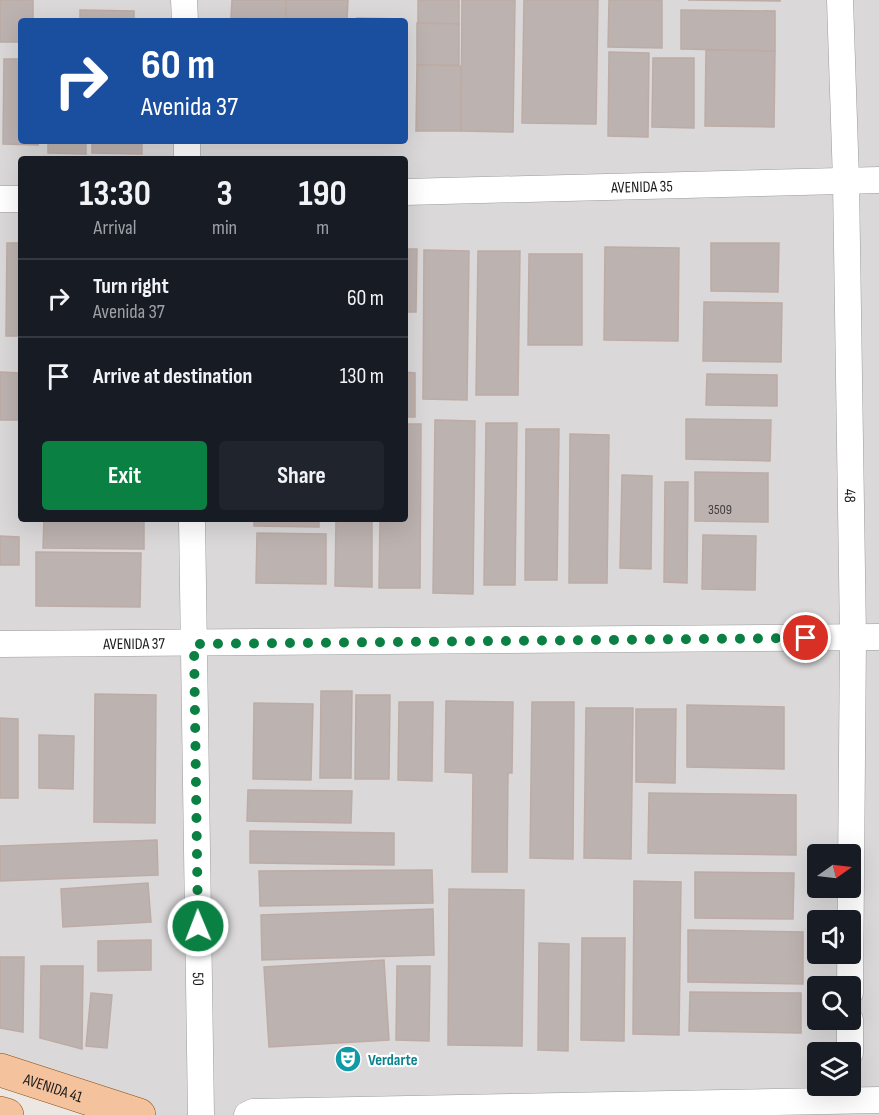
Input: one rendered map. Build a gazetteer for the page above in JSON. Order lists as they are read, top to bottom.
{
  "streets": {
    "main road": ["AVENIDA 41"],
    "street": [
      "AVENIDA 35",
      "48",
      "AVENIDA 37",
      "50"
    ]
  },
  "crossings": [
    ["AVENIDA 35", "48"],
    ["48", "AVENIDA 37"],
    ["AVENIDA 37", "50"]
  ],
  "places": {
    "theatre": ["Verdarte"]
  },
  "house_numbers": ["3509"],
  "north": "right",
  "page": {
    "turn": ["60 m", "Avenida 37"],
    "eta": [
      "13:30",
      "Arrival",
      "3",
      "min",
      "190",
      "m"
    ],
    "list": [
      {
        "name": "Turn right",
        "note": "Avenida 37",
        "value": "60 m"
      },
      {
        "name": "Arrive at destination",
        "value": "130 m"
      }
    ],
    "buttons": ["Exit", "Share"]
  }
}
